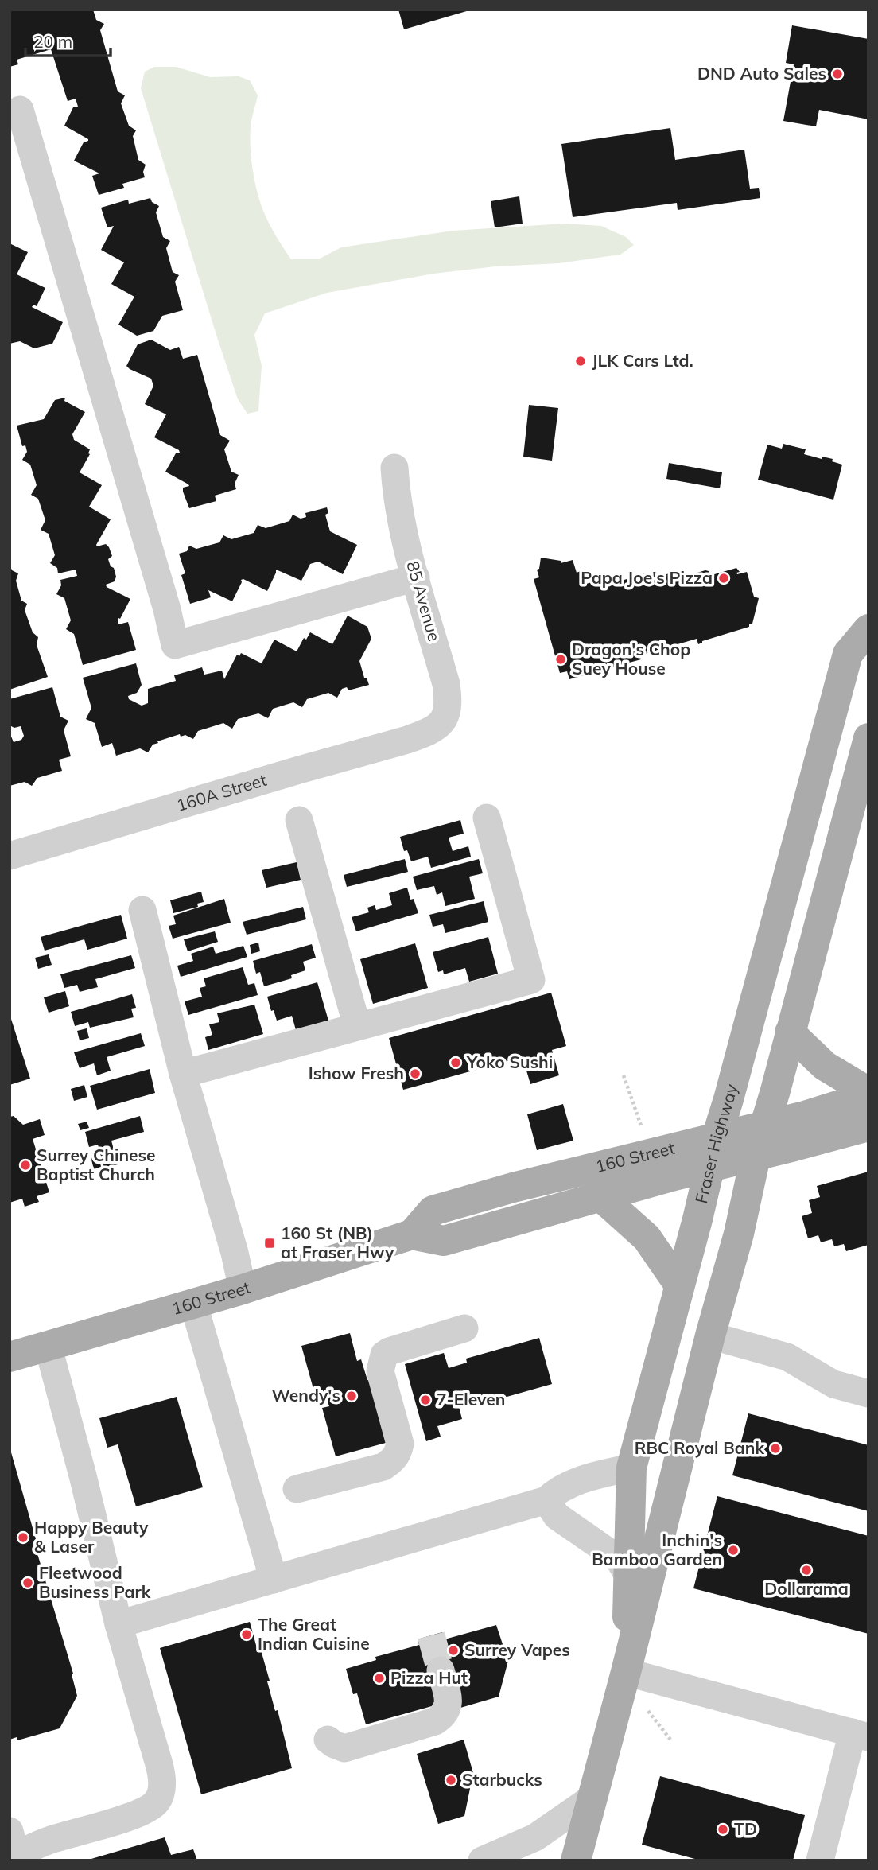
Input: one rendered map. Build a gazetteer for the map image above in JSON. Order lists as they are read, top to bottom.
{
  "streets": {
    "main road": ["Fraser Highway", "160 Street"],
    "street": ["85 Avenue", "160A Street"]
  },
  "crossings": [
    ["85 Avenue", "160A Street"],
    ["Fraser Highway", "160 Street"]
  ],
  "places": {
    "other": [
      "DND Auto Sales",
      "JLK Cars Ltd.",
      "Papa Joe's Pizza",
      "Dragon's Chop Suey House",
      "Yoko Sushi",
      "Ishow Fresh",
      "Surrey Chinese Baptist Church",
      "Wendy's",
      "7-Eleven",
      "RBC Royal Bank",
      "Happy Beauty & Laser",
      "Inchin's Bamboo Garden",
      "Dollarama",
      "Fleetwood Business Park",
      "The Great Indian Cuisine",
      "Surrey Vapes",
      "Pizza Hut",
      "Starbucks",
      "TD"
    ],
    "transit": ["160 St (NB) at Fraser Hwy"]
  },
  "scale_bar": "20 m"
}
